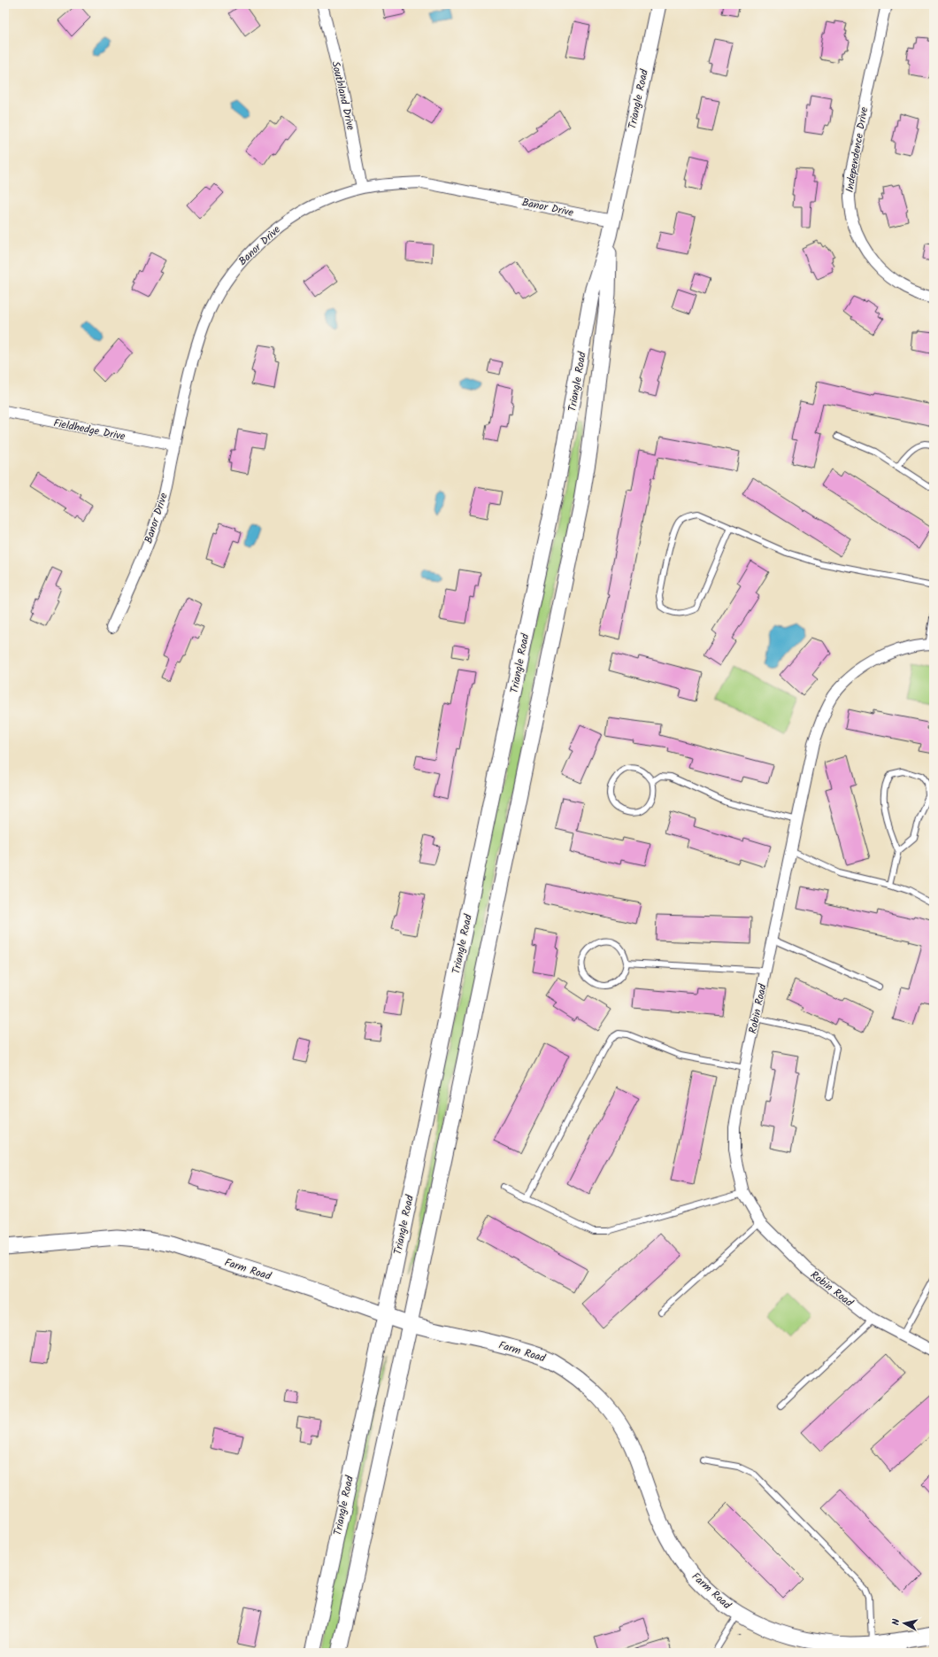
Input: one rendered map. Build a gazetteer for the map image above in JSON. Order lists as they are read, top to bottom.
{
  "streets": {
    "street": [
      "Southland Drive",
      "Triangle Road",
      "Independence Drive",
      "Banor Drive",
      "Fieldhedge Drive",
      "Robin Road",
      "Farm Road"
    ]
  },
  "crossings": [
    ["Southland Drive", "Banor Drive"],
    ["Triangle Road", "Banor Drive"],
    ["Triangle Road", "Farm Road"],
    ["Banor Drive", "Fieldhedge Drive"]
  ],
  "north": "left"
}
